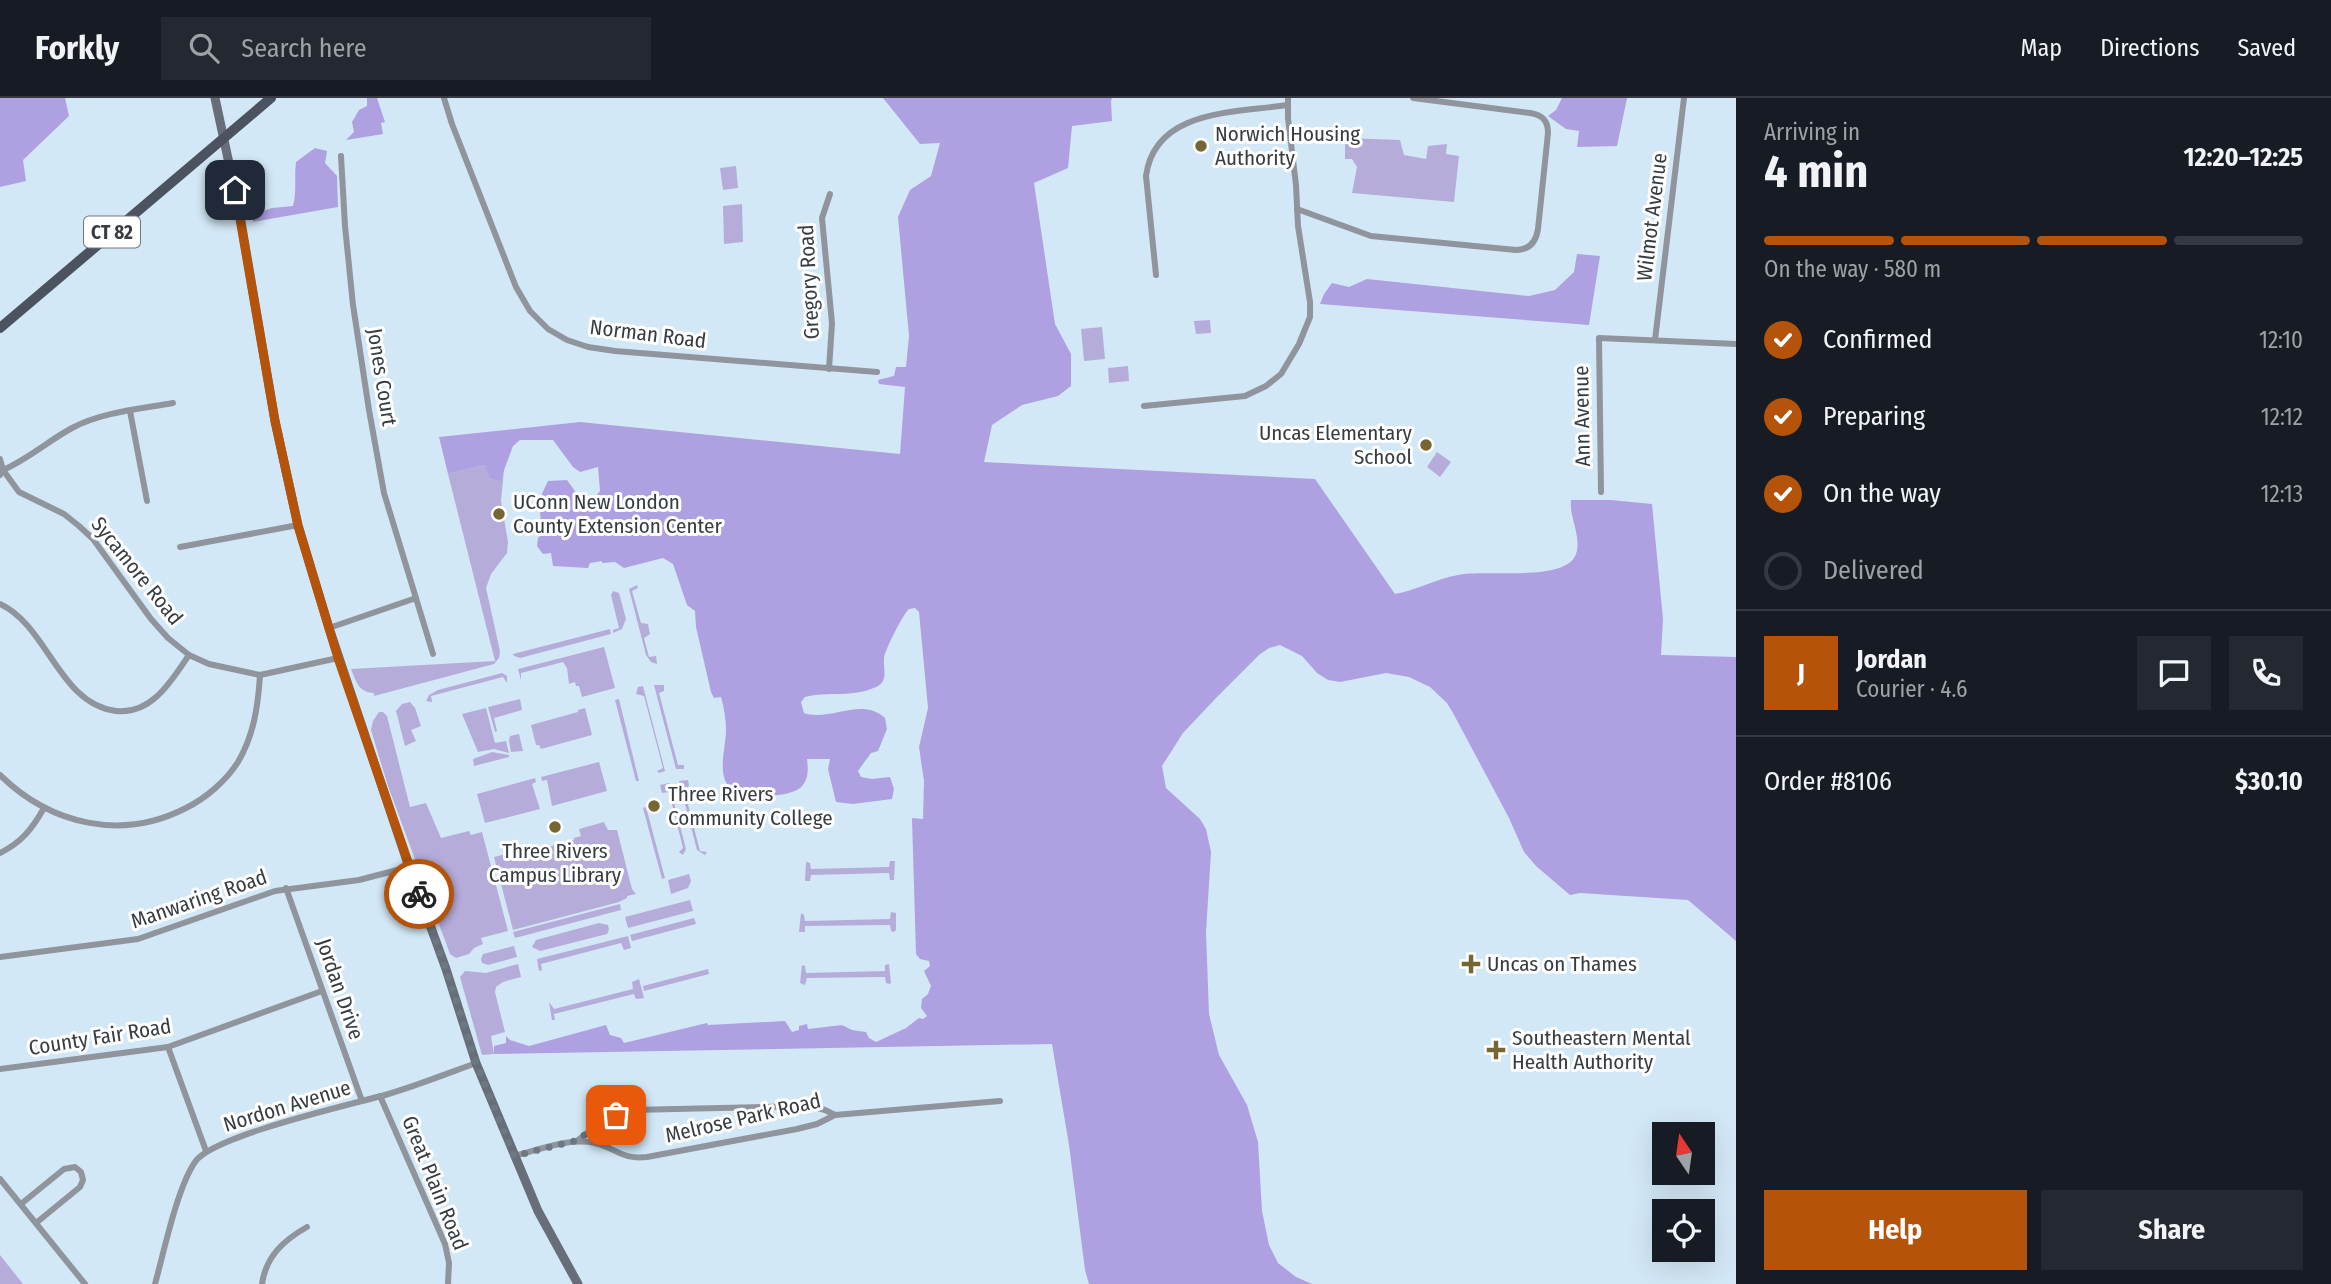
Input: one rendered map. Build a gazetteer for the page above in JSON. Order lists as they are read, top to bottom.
{
  "streets": {
    "main road": ["CT 82"],
    "street": [
      "Wilmot Avenue",
      "Gregory Road",
      "Norman Road",
      "Jones Court",
      "Ann Avenue",
      "Sycamore Road",
      "Manwaring Road",
      "Jordan Drive",
      "County Fair Road",
      "Nordon Avenue",
      "Melrose Park Road",
      "Great Plain Road"
    ]
  },
  "crossings": [
    ["Wilmot Avenue", "Ann Avenue"],
    ["Gregory Road", "Norman Road"],
    ["Manwaring Road", "Jordan Drive"],
    ["Jordan Drive", "County Fair Road"],
    ["Jordan Drive", "Nordon Avenue"],
    ["Nordon Avenue", "Great Plain Road"]
  ],
  "places": {
    "other": [
      "Norwich Housing Authority",
      "Uncas Elementary School",
      "UConn New London County Extension Center",
      "Three Rivers Community College",
      "Three Rivers Campus Library"
    ],
    "health": ["Uncas on Thames", "Southeastern Mental Health Authority"]
  },
  "north": "top",
  "page": {
    "header": "Forkly",
    "search": "Search here",
    "nav": ["Map", "Directions", "Saved"],
    "heading": ["4 min", "Arriving in", "12:20–12:25"],
    "panel": [
      "Jordan",
      "Courier · 4.6",
      "Order #8106",
      "$30.10"
    ],
    "bar": "On the way · 580 m",
    "list": [
      ["Confirmed", "12:10"],
      ["Preparing", "12:12"],
      ["On the way", "12:13"],
      "Delivered"
    ],
    "round": "J",
    "buttons": ["Help", "Share"]
  }
}
